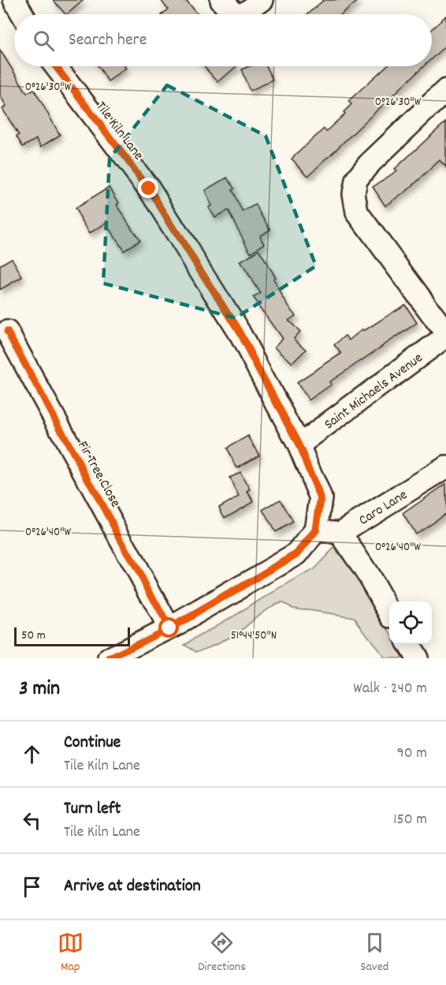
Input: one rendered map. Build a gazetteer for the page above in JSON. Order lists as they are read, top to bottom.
{
  "streets": {
    "street": [
      "Tile Kiln Lane",
      "Saint Michaels Avenue",
      "Fir Tree Close",
      "Caro Lane"
    ]
  },
  "crossings": [
    ["Tile Kiln Lane", "Saint Michaels Avenue"]
  ],
  "scale_bar": "50 m",
  "page": {
    "search": "Search here",
    "scale": "50 m",
    "heading": ["3 min", "Walk · 240 m"],
    "list": [
      ["Continue", "Tile Kiln Lane", "90 m"],
      ["Turn left", "Tile Kiln Lane", "150 m"],
      "Arrive at destination"
    ],
    "nav": ["Map", "Directions", "Saved"]
  },
  "coordinates": ["0°26'30\"W", "0°26'40\"W", "51°44'50\"N"]
}
